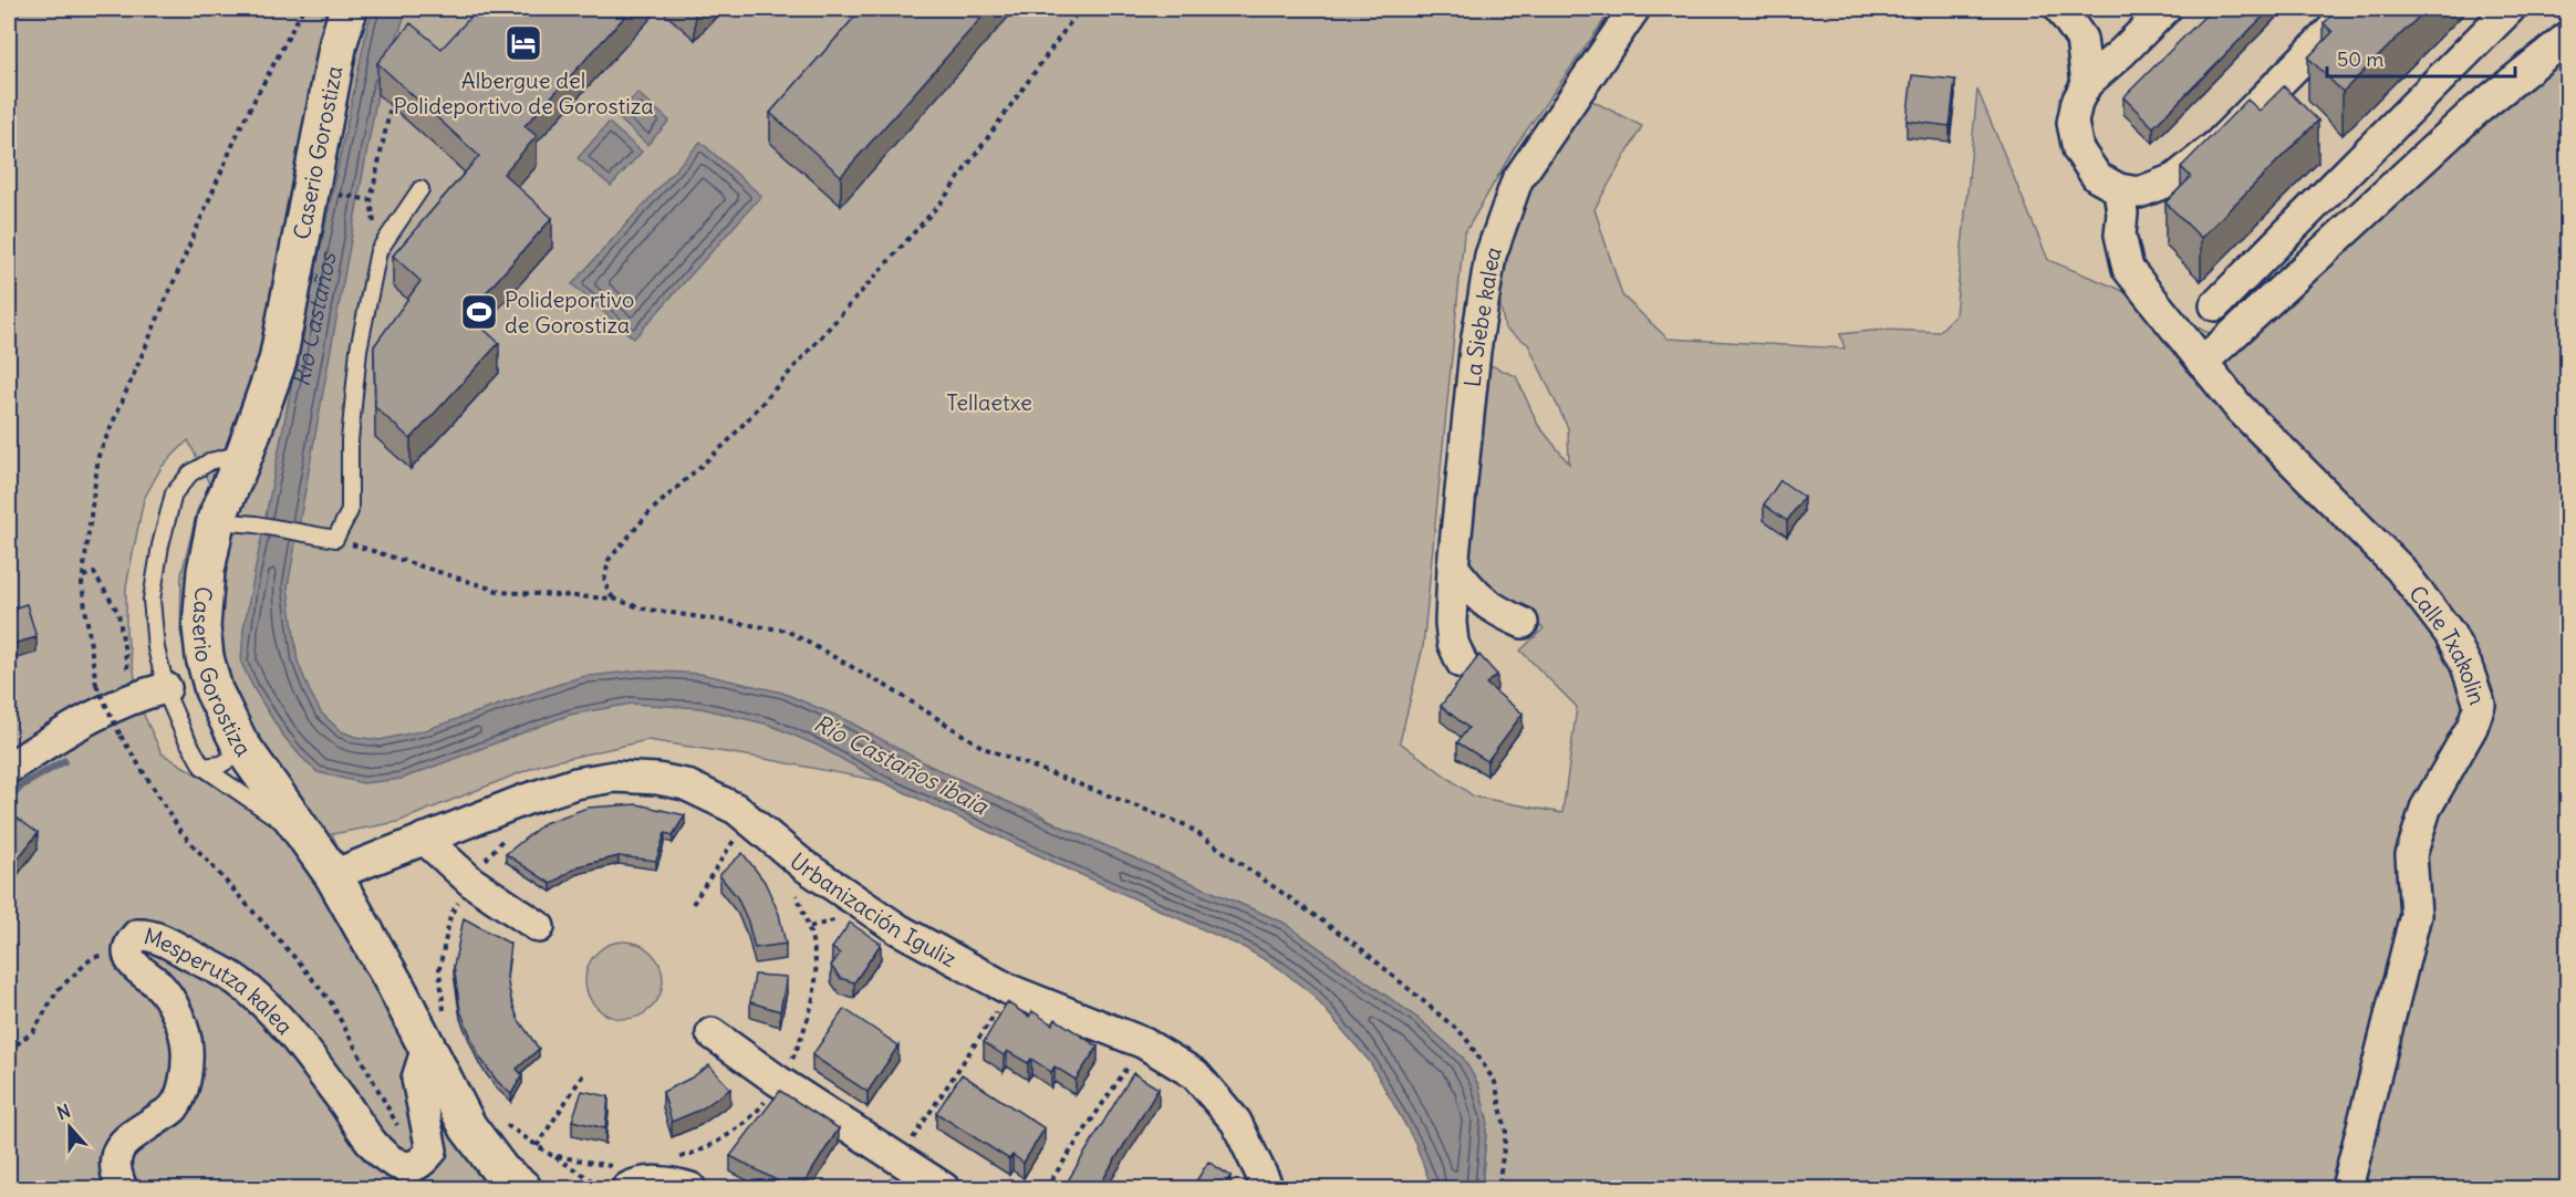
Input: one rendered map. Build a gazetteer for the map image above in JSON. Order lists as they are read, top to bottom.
{
  "streets": {
    "street": [
      "Caserio Gorostiza",
      "La Siebe kalea",
      "Calle Txakolin",
      "Urbanización Iguliz",
      "Mesperutza kalea"
    ]
  },
  "crossings": [
    ["Caserio Gorostiza", "Urbanización Iguliz"]
  ],
  "water": ["Río Castaños", "Río Castaños ibaia"],
  "parks": ["Tellaetxe"],
  "places": {
    "hotel": ["Albergue del Polideportivo de Gorostiza"],
    "sports": ["Polideportivo de Gorostiza"]
  },
  "scale_bar": "50 m",
  "north": "top"
}
